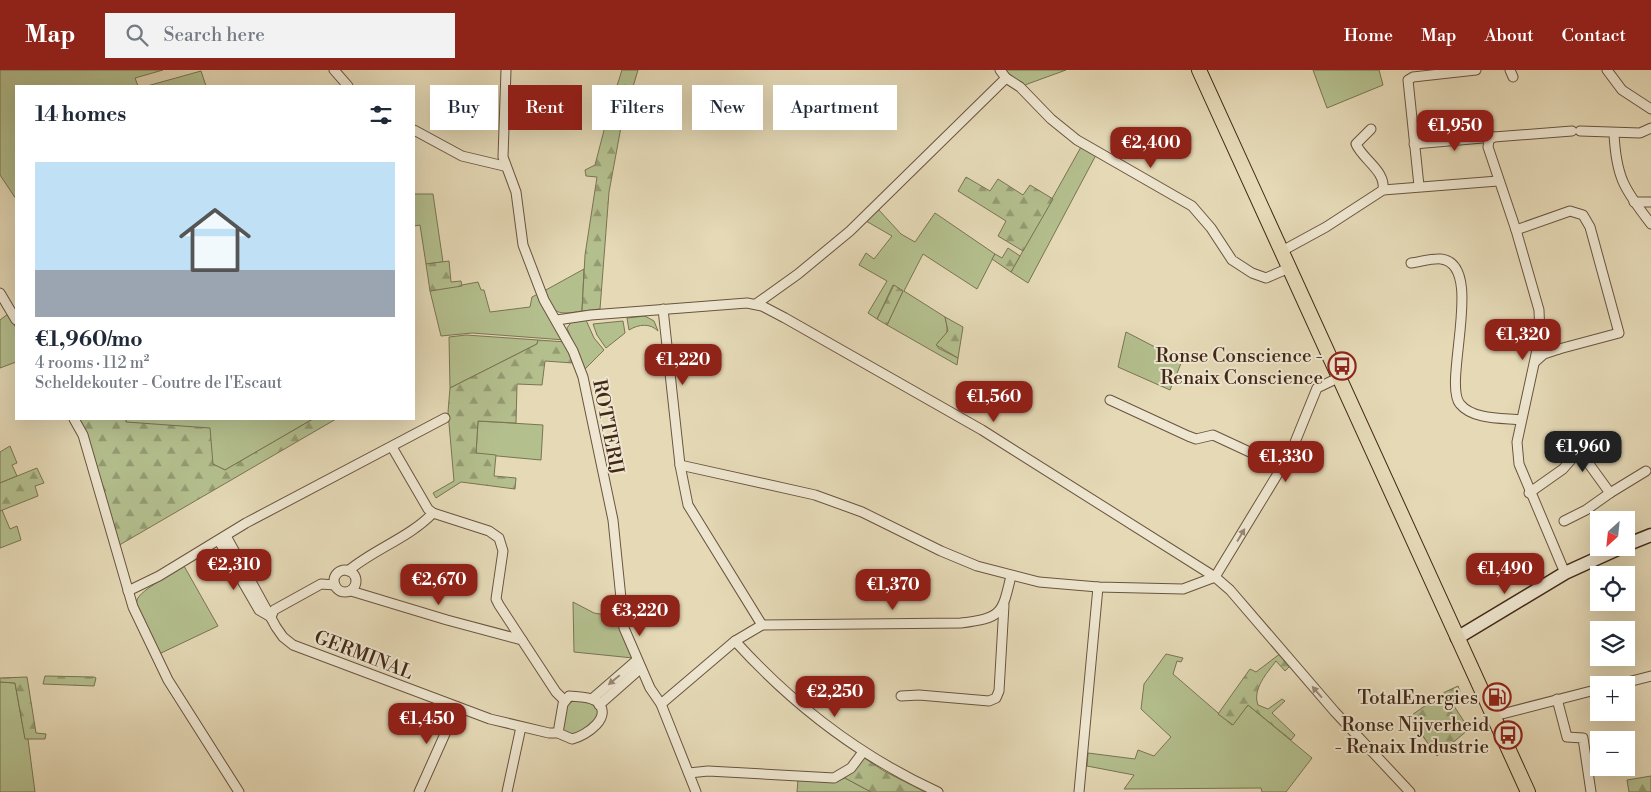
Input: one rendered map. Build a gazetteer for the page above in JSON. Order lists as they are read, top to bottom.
{
  "streets": {
    "street": ["ROTTERIJ", "GERMINAL"]
  },
  "places": {
    "bus stop": ["Ronse Conscience - Renaix Conscience", "Ronse Nijverheid - Renaix Industrie"],
    "fuel station": ["TotalEnergies"]
  },
  "north": "bottom left",
  "page": {
    "header": "Map",
    "search": "Search here",
    "nav": [
      "Home",
      "Map",
      "About",
      "Contact"
    ],
    "chip": [
      "Buy",
      "Rent",
      "Filters",
      "New",
      "Apartment"
    ],
    "heading": "14 homes",
    "price": [
      "€1,950",
      "€2,400",
      "€1,320",
      "€1,220",
      "€1,560",
      "€1,960",
      "€1,330",
      "€2,310",
      "€1,490",
      "€2,670",
      "€1,370",
      "€3,220",
      "€2,250",
      "€1,450"
    ],
    "list": [
      {
        "name": "€1,960/mo",
        "note": "4 rooms · 112 m² · Scheldekouter - Coutre de l'Escaut"
      }
    ],
    "map_buttons": ["+", "−"]
  }
}
